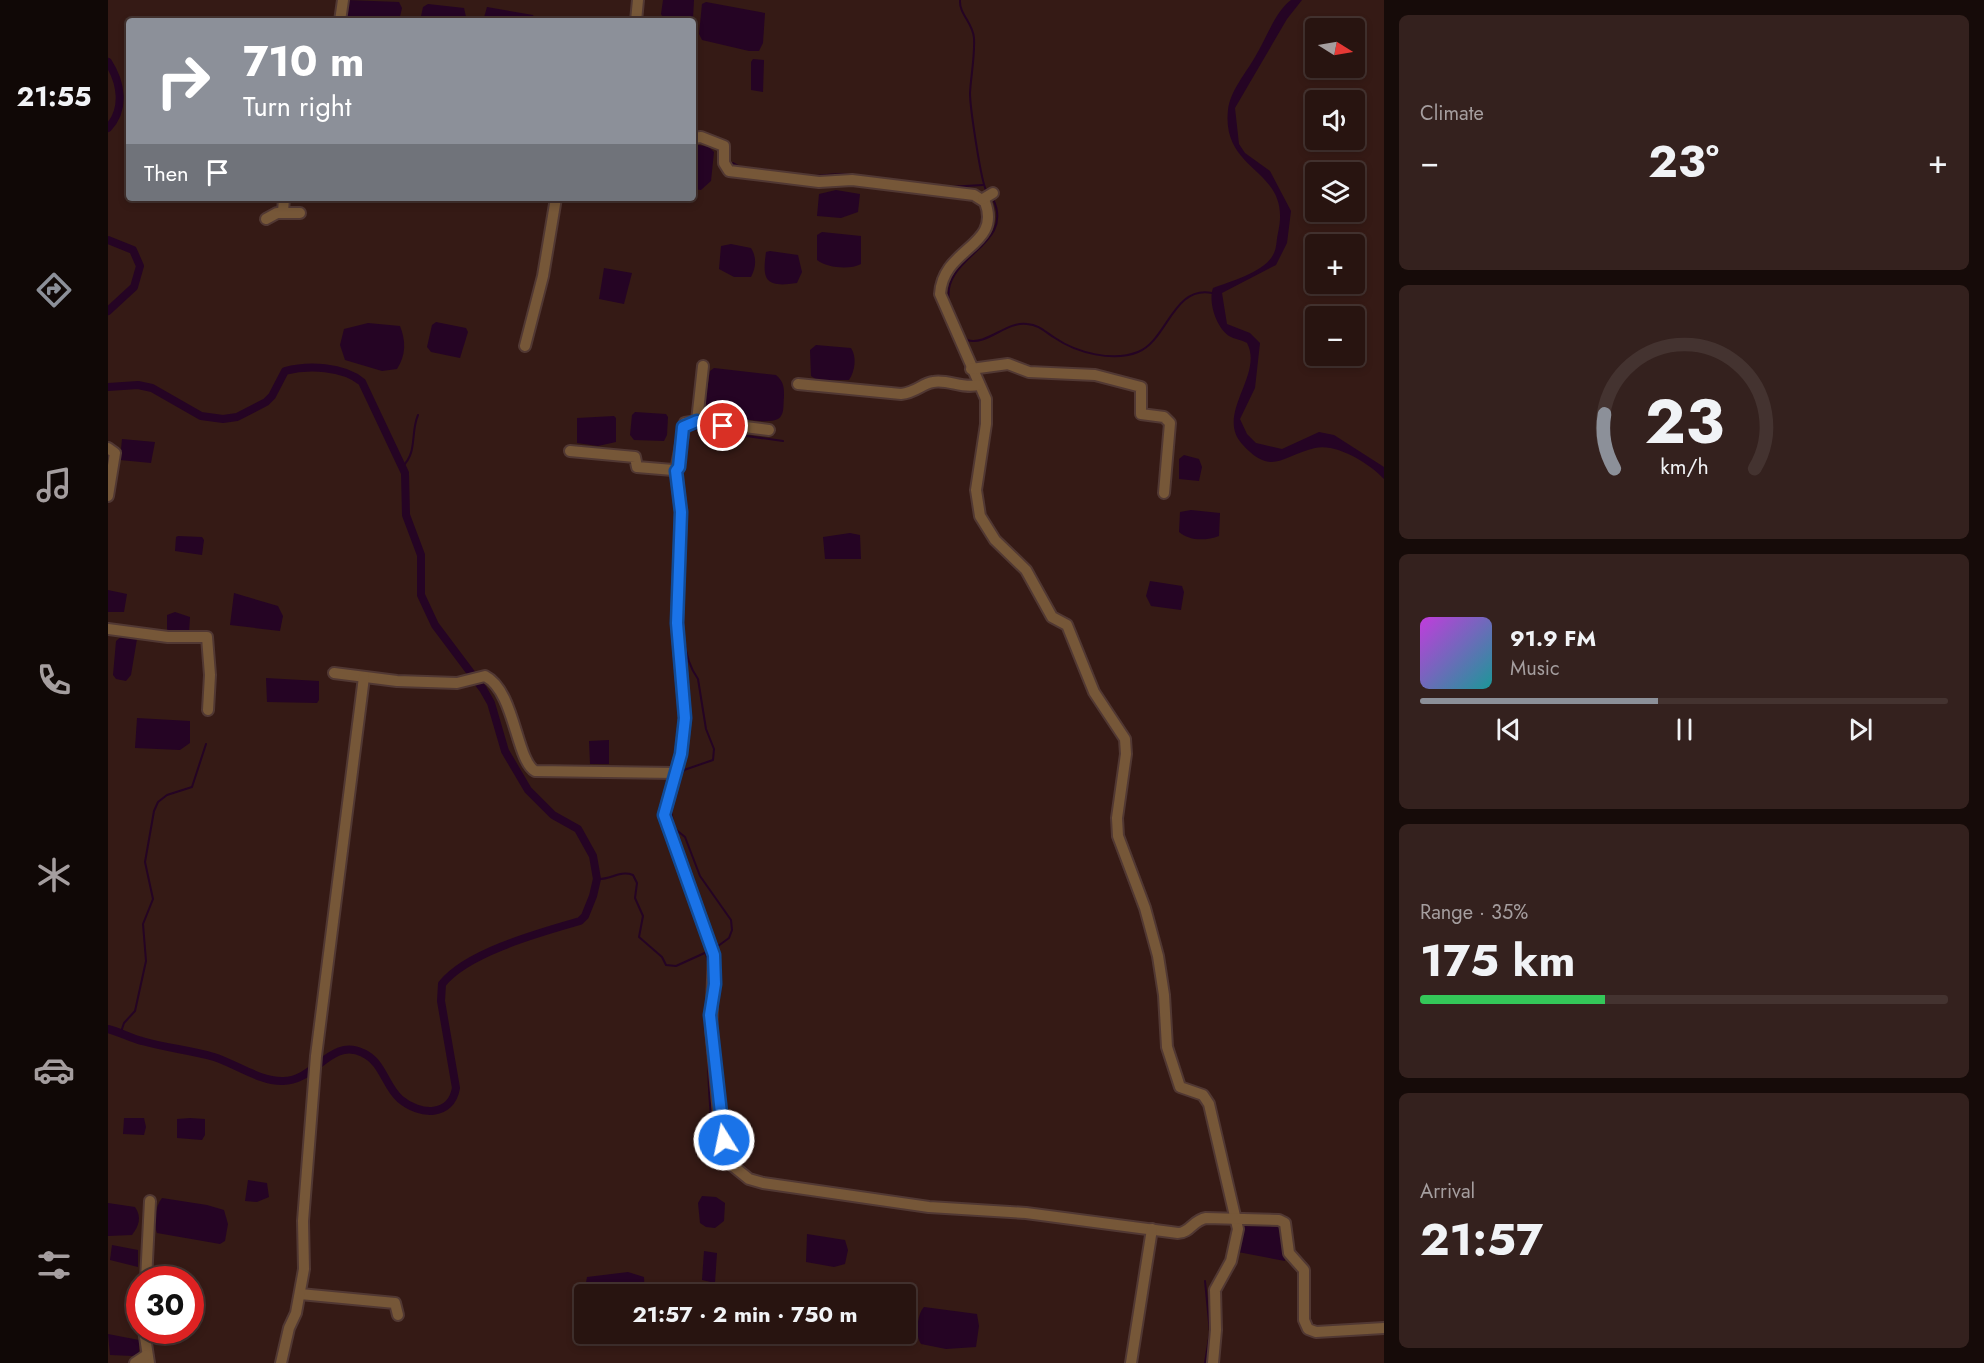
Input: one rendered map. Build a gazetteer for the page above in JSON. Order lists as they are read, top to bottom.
{
  "north": "right",
  "page": {
    "tabs": "21:55",
    "tile": [
      "Climate",
      ["Range · 35%", "175 km"],
      ["Arrival", "21:57"]
    ],
    "map_buttons": ["+", "−"],
    "turn": ["710 m", "Turn right"],
    "heat": ["−", "23°", "+"],
    "then": "Then",
    "song": ["91.9 FM", "Music"],
    "limit": "30",
    "trip": "21:57 · 2 min · 750 m",
    "gauge": ["23", "km/h"]
  }
}
